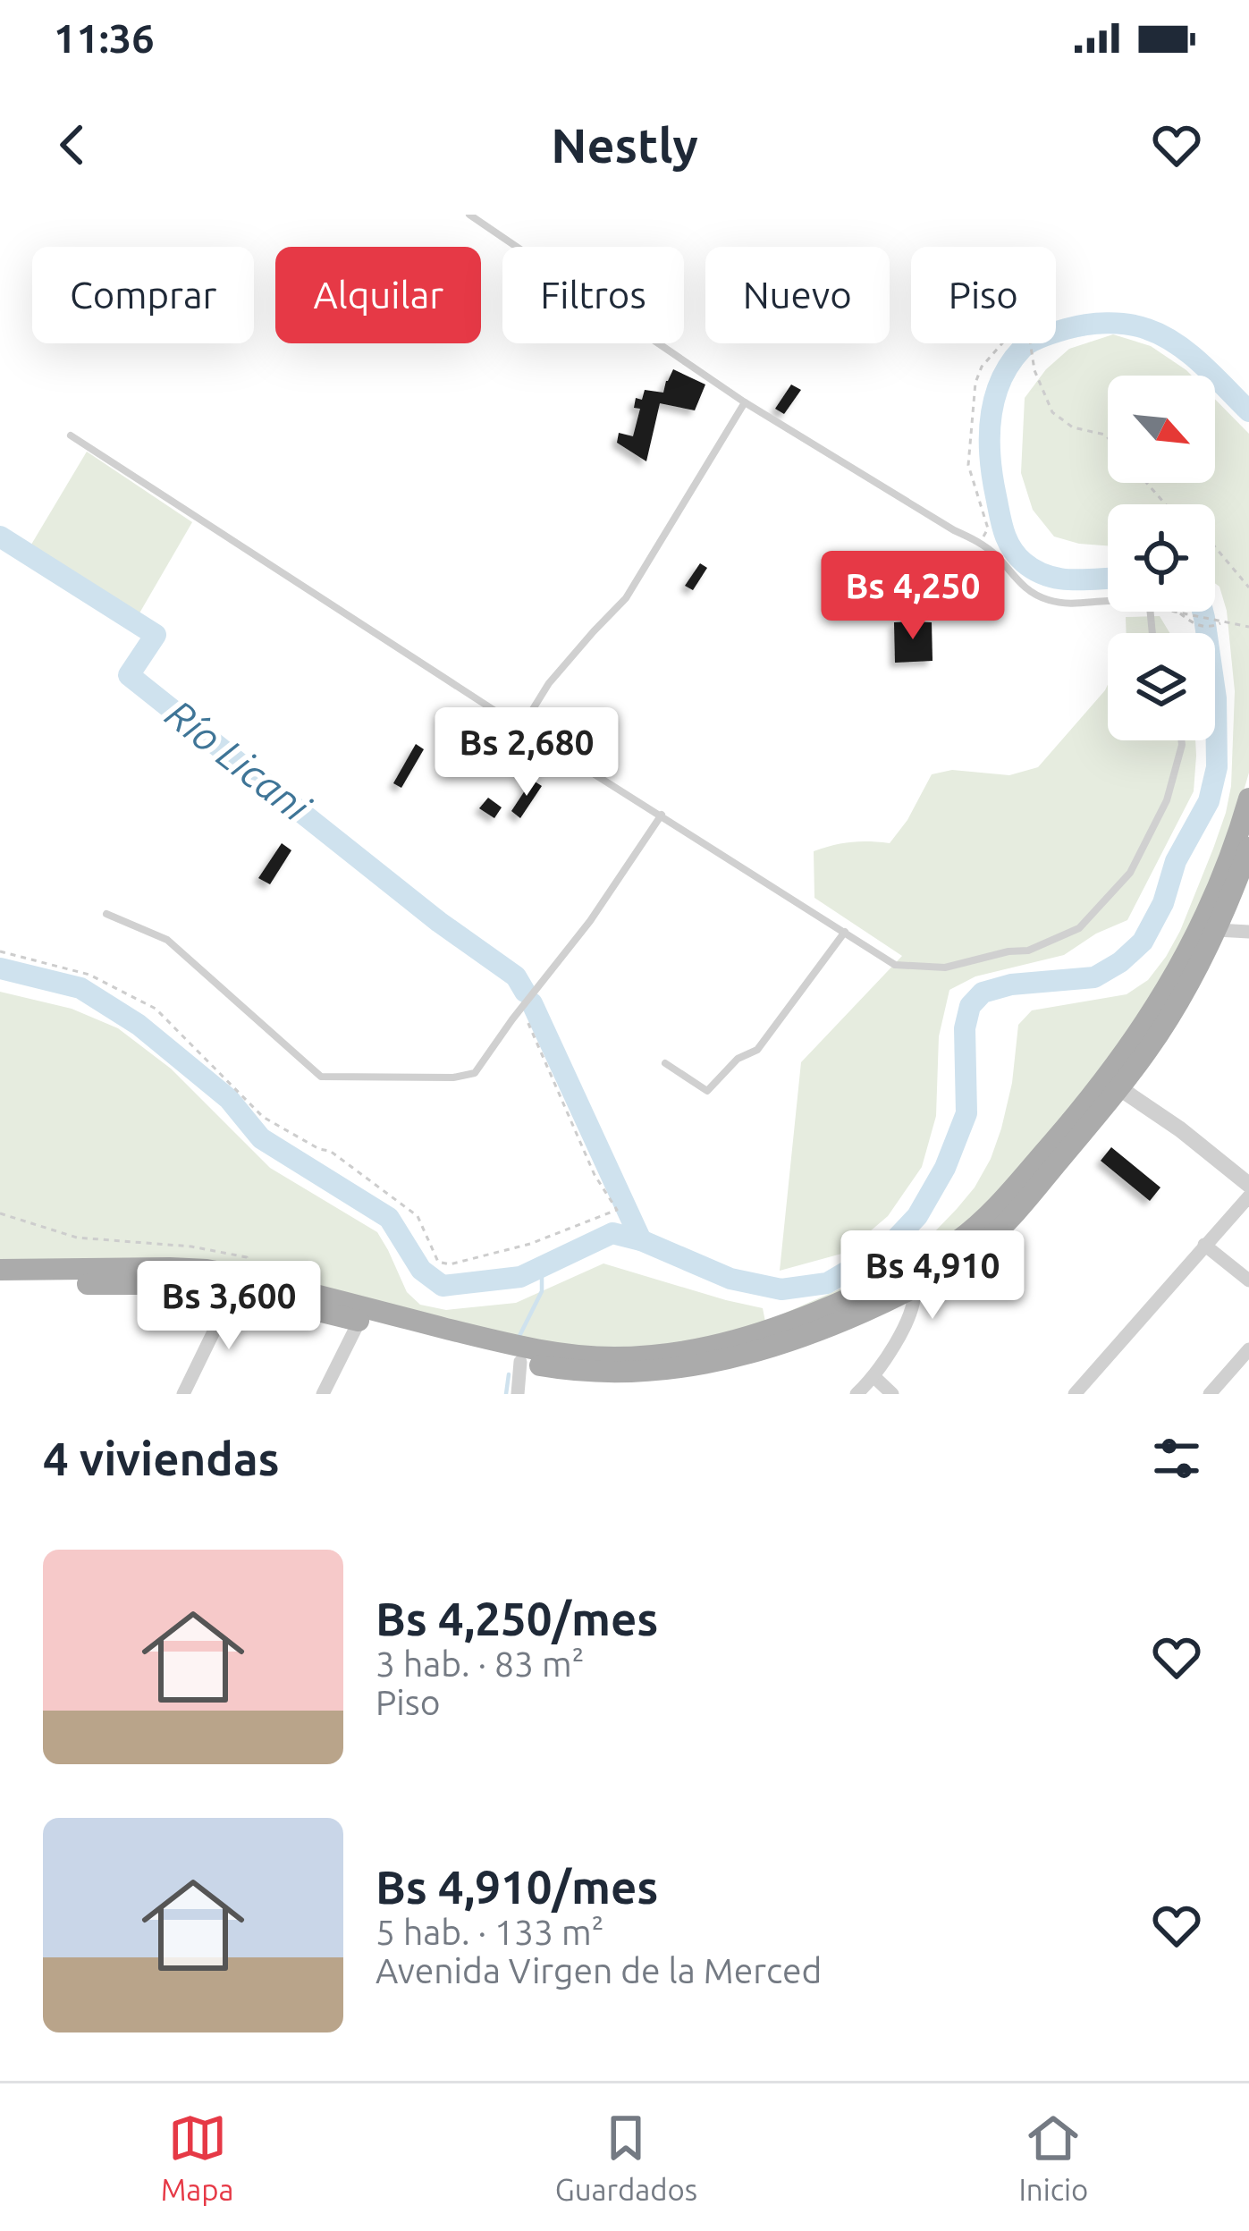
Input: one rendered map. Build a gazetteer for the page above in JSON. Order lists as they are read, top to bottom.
{
  "water": ["Río Licani"],
  "north": "bottom right",
  "page": {
    "status": "11:36",
    "header": "Nestly",
    "chip": [
      "Comprar",
      "Alquilar",
      "Filtros",
      "Nuevo",
      "Piso"
    ],
    "price": [
      "Bs 4,250",
      "Bs 2,680",
      "Bs 4,910",
      "Bs 3,600"
    ],
    "heading": "4 viviendas",
    "list": [
      {
        "name": "Bs 4,250/mes",
        "note": "3 hab. · 83 m² · Piso"
      },
      {
        "name": "Bs 4,910/mes",
        "note": "5 hab. · 133 m² · Avenida Virgen de la Merced"
      }
    ],
    "tabs": ["Mapa", "Guardados", "Inicio"]
  }
}
